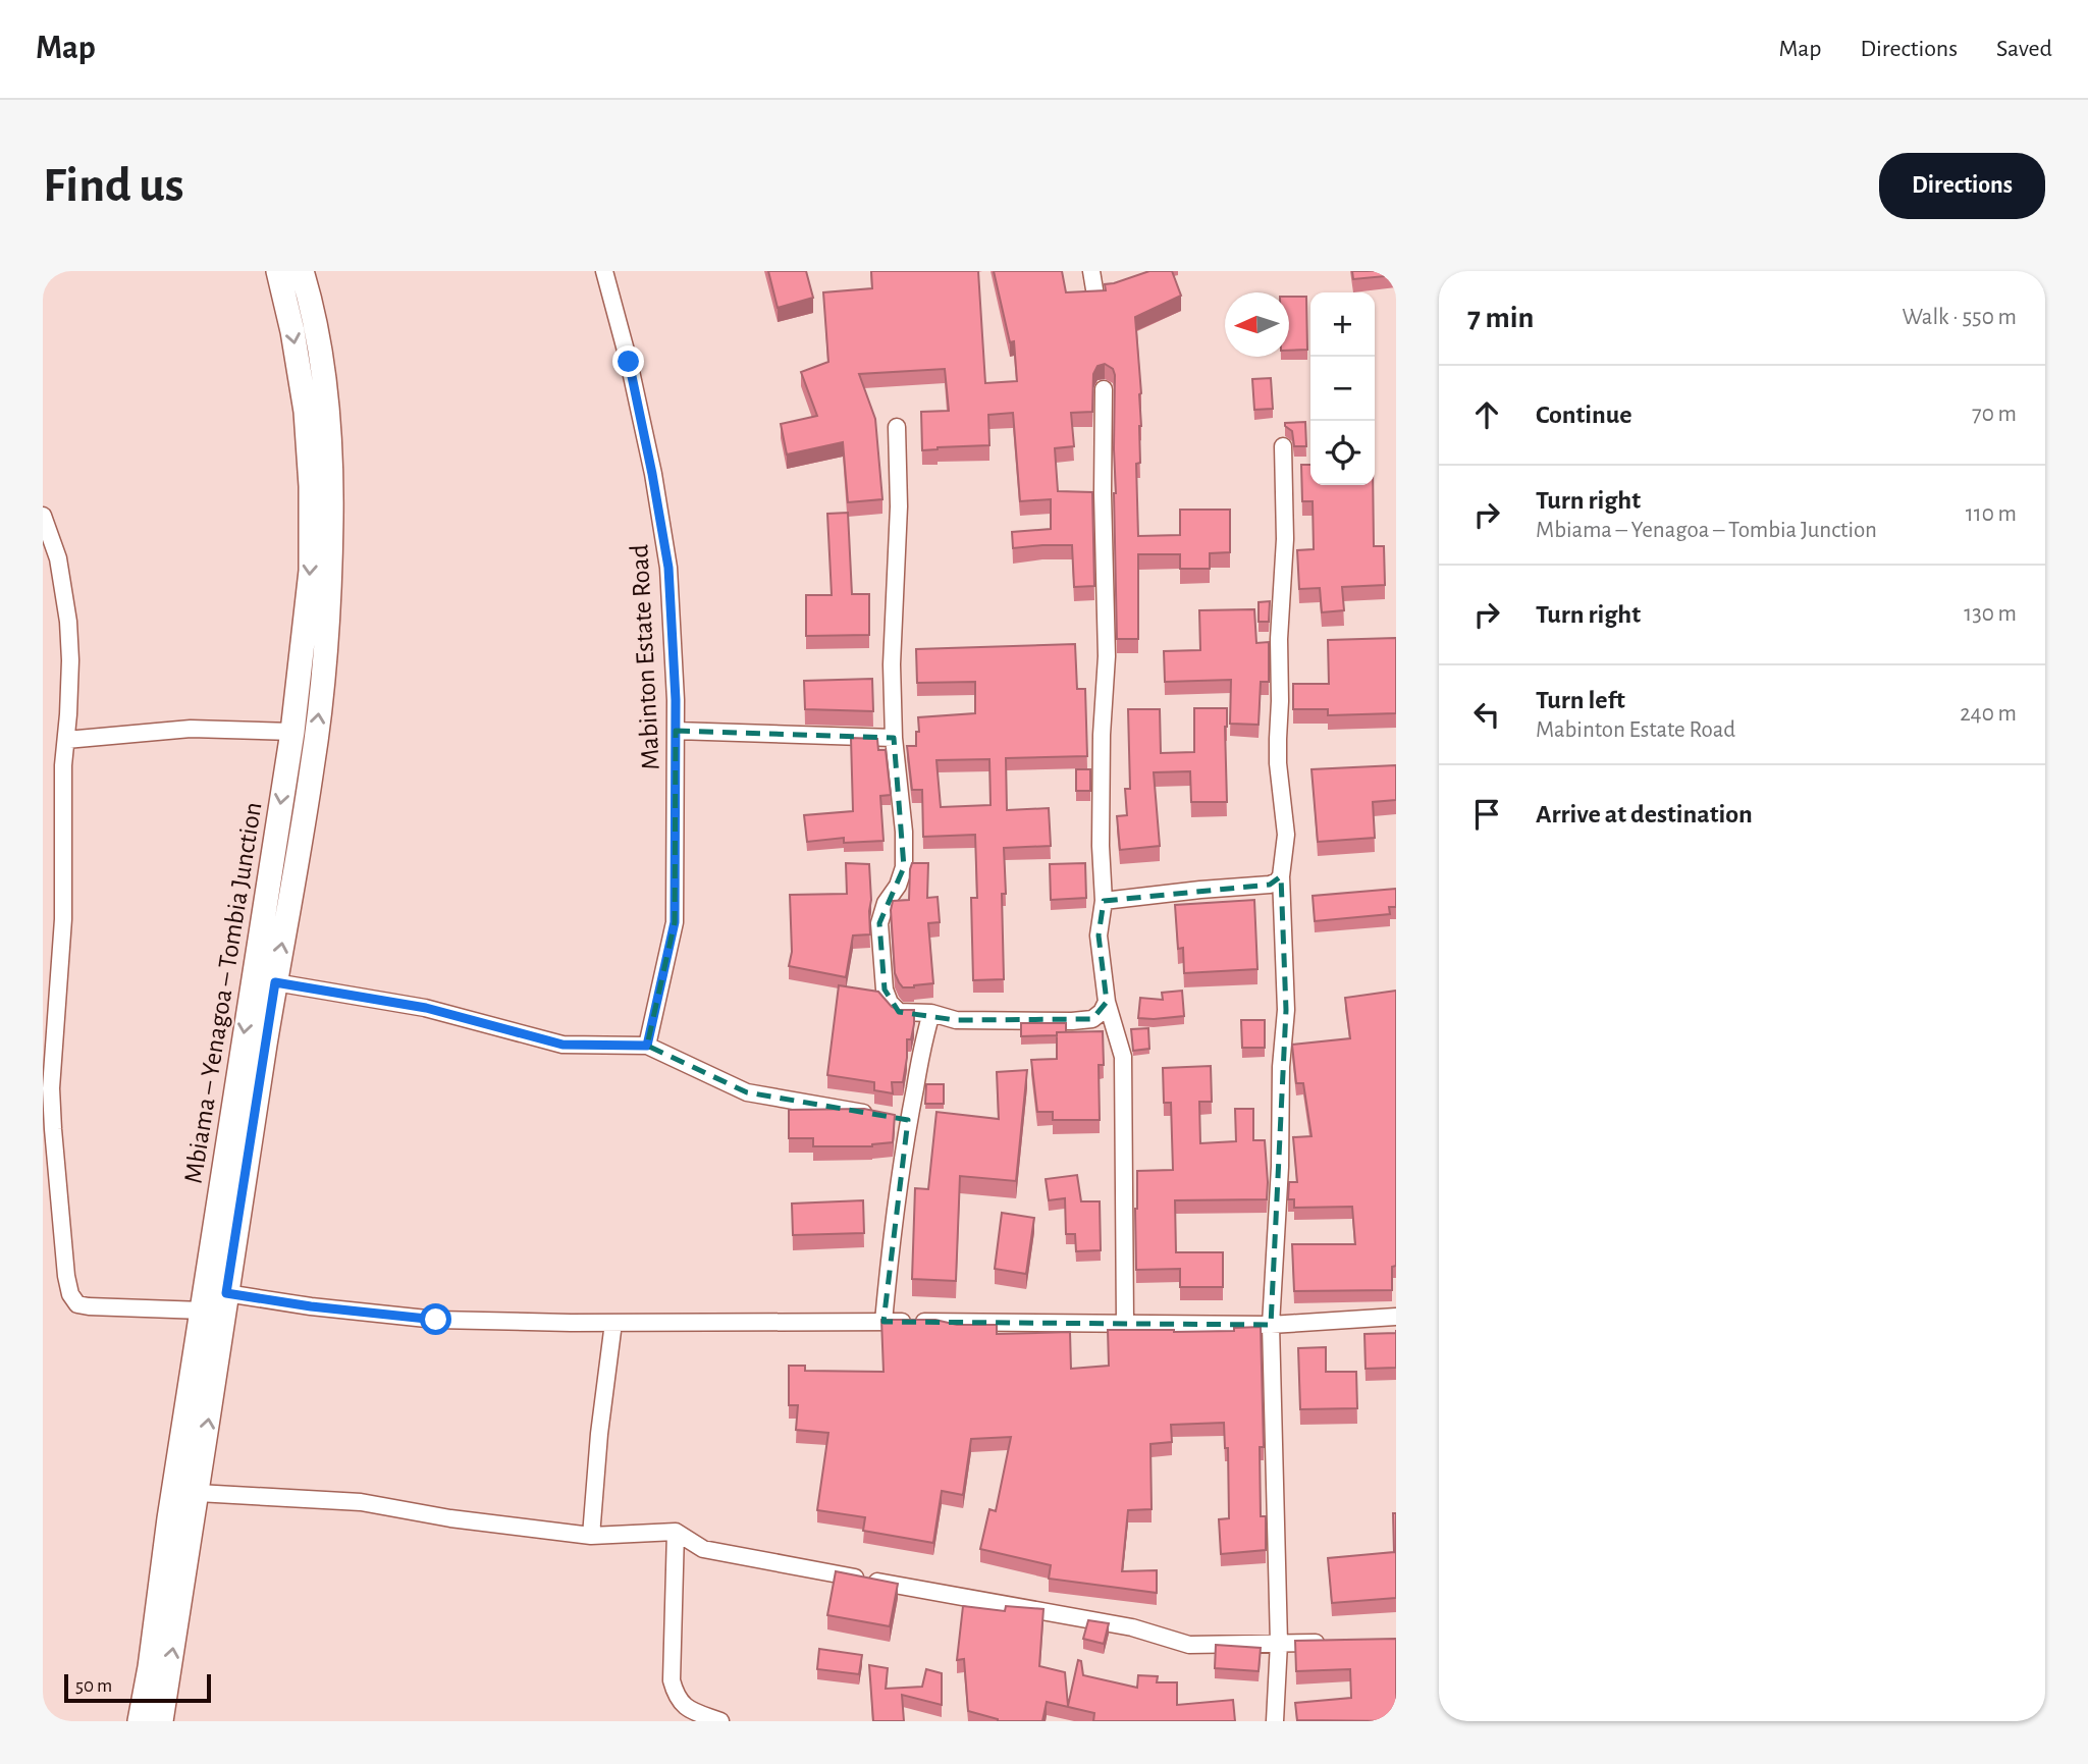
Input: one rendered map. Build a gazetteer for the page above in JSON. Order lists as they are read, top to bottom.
{
  "streets": {
    "main road": ["Mbiama – Yenagoa – Tombia Junction"],
    "street": ["Mabinton Estate Road"]
  },
  "scale_bar": "50 m",
  "north": "left",
  "page": {
    "header": "Map",
    "nav": ["Map", "Directions", "Saved"],
    "buttons": "Directions",
    "title": "Find us",
    "heading": ["7 min", "Walk · 550 m"],
    "map_buttons": ["+", "−"],
    "list": [
      ["Continue", "70 m"],
      ["Turn right", "Mbiama – Yenagoa – Tombia Junction", "110 m"],
      ["Turn right", "130 m"],
      ["Turn left", "Mabinton Estate Road", "240 m"],
      "Arrive at destination"
    ],
    "scale": "50 m"
  }
}
